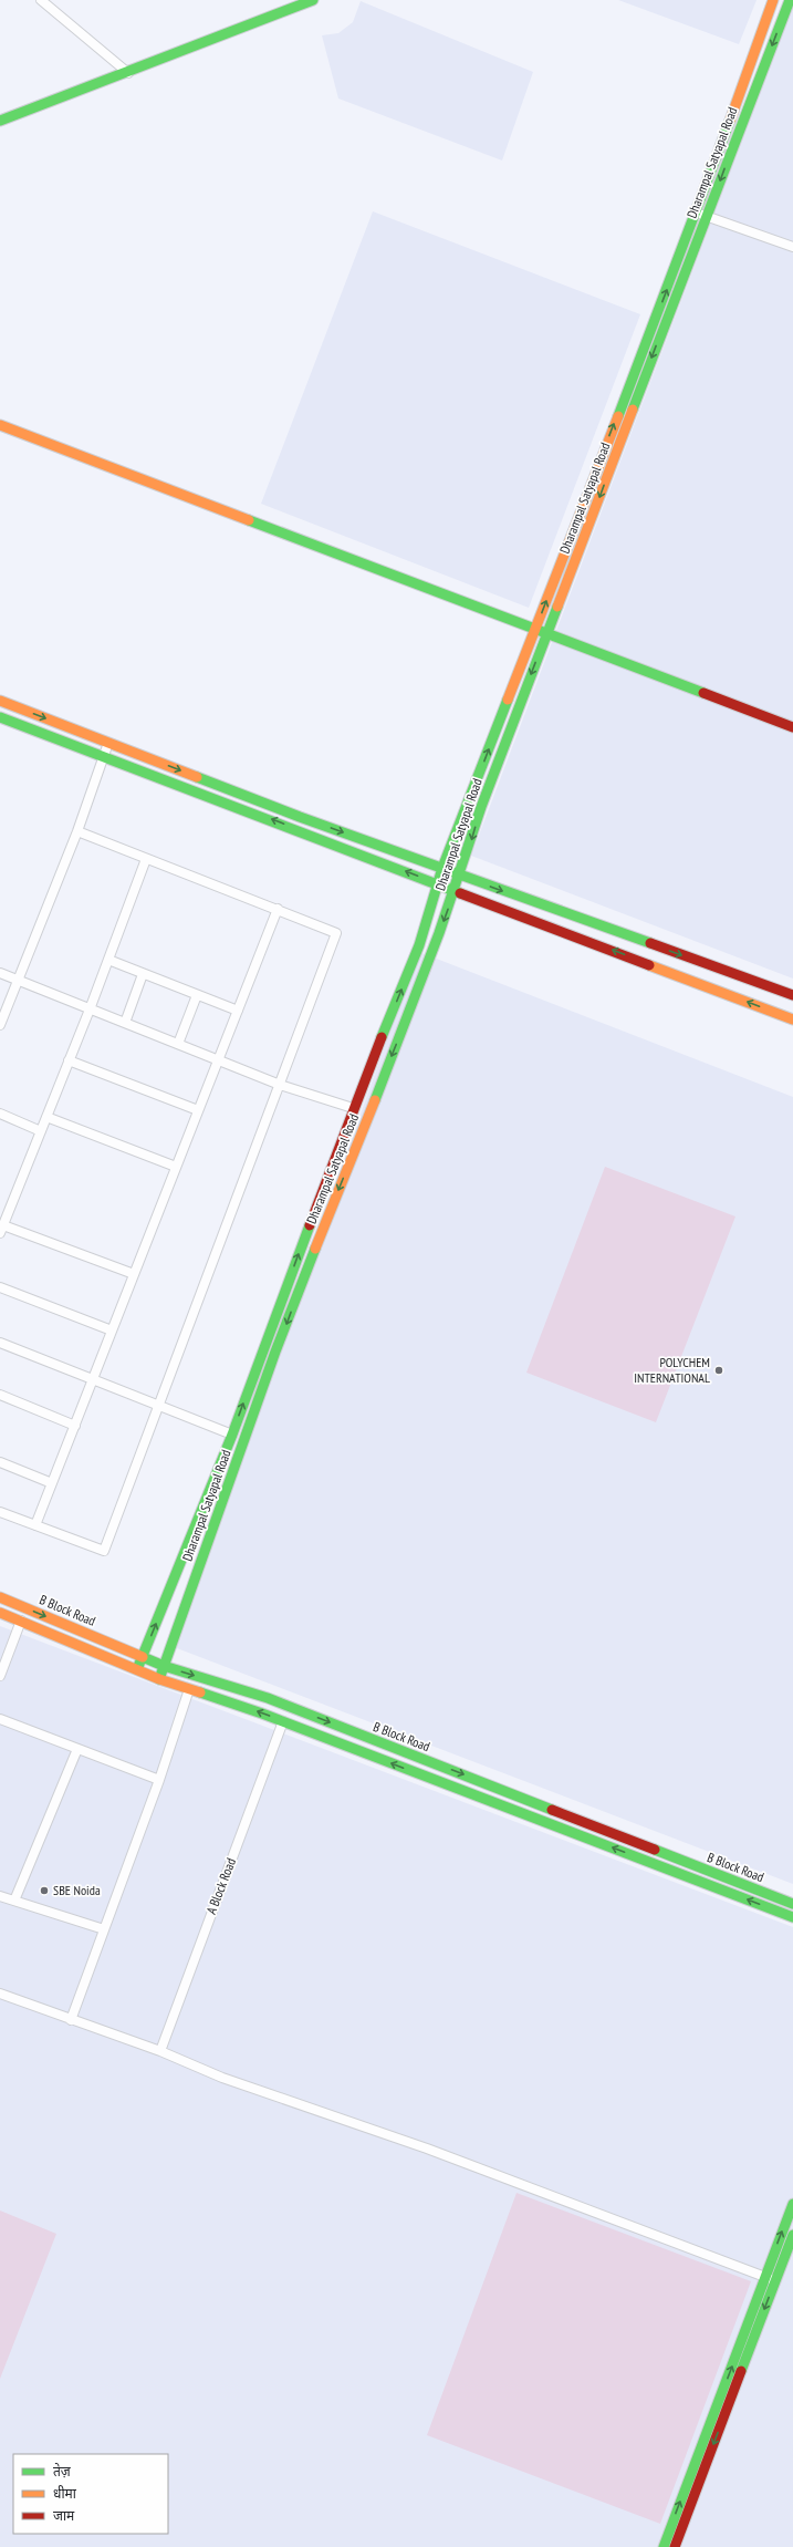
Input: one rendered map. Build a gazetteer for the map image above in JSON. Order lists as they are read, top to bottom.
{
  "streets": {
    "street": ["Dharampal Satyapal Road", "B Block Road", "A Block Road"]
  },
  "crossings": [
    ["Dharampal Satyapal Road", "B Block Road"],
    ["B Block Road", "A Block Road"]
  ],
  "places": ["POLYCHEM INTERNATIONAL", "SBE Noida"],
  "legend": ["तेज़", "धीमा", "जाम"]
}
